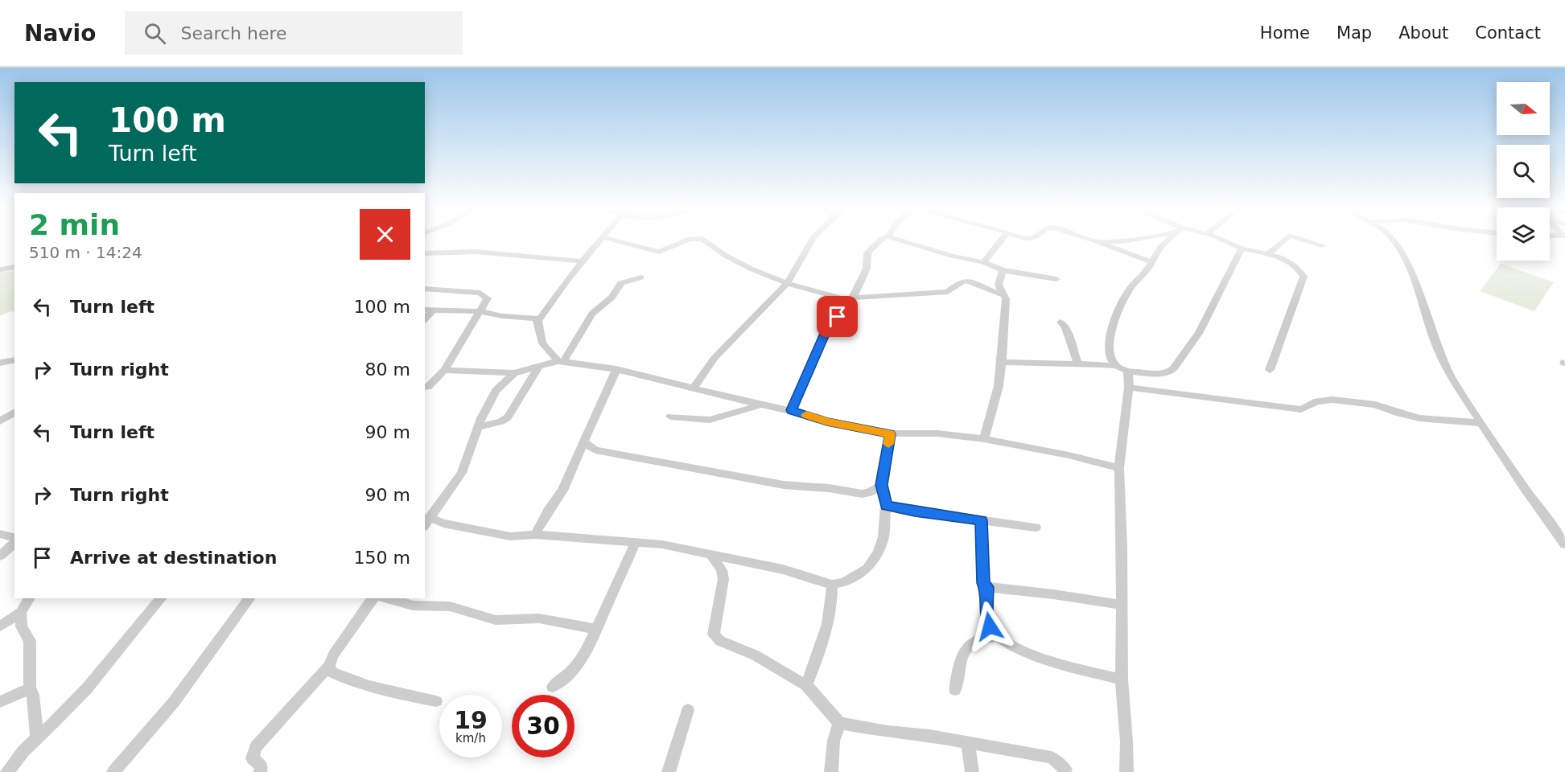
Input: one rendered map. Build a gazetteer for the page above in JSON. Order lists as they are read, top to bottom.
{
  "north": "right",
  "page": {
    "header": "Navio",
    "search": "Search here",
    "nav": [
      "Home",
      "Map",
      "About",
      "Contact"
    ],
    "turn": ["100 m", "Turn left"],
    "heading": ["2 min", "510 m · 14:24"],
    "list": [
      {
        "name": "Turn left",
        "value": "100 m"
      },
      {
        "name": "Turn right",
        "value": "80 m"
      },
      {
        "name": "Turn left",
        "value": "90 m"
      },
      {
        "name": "Turn right",
        "value": "90 m"
      },
      {
        "name": "Arrive at destination",
        "value": "150 m"
      }
    ],
    "speed": "19 km/h",
    "limit": "30"
  }
}
